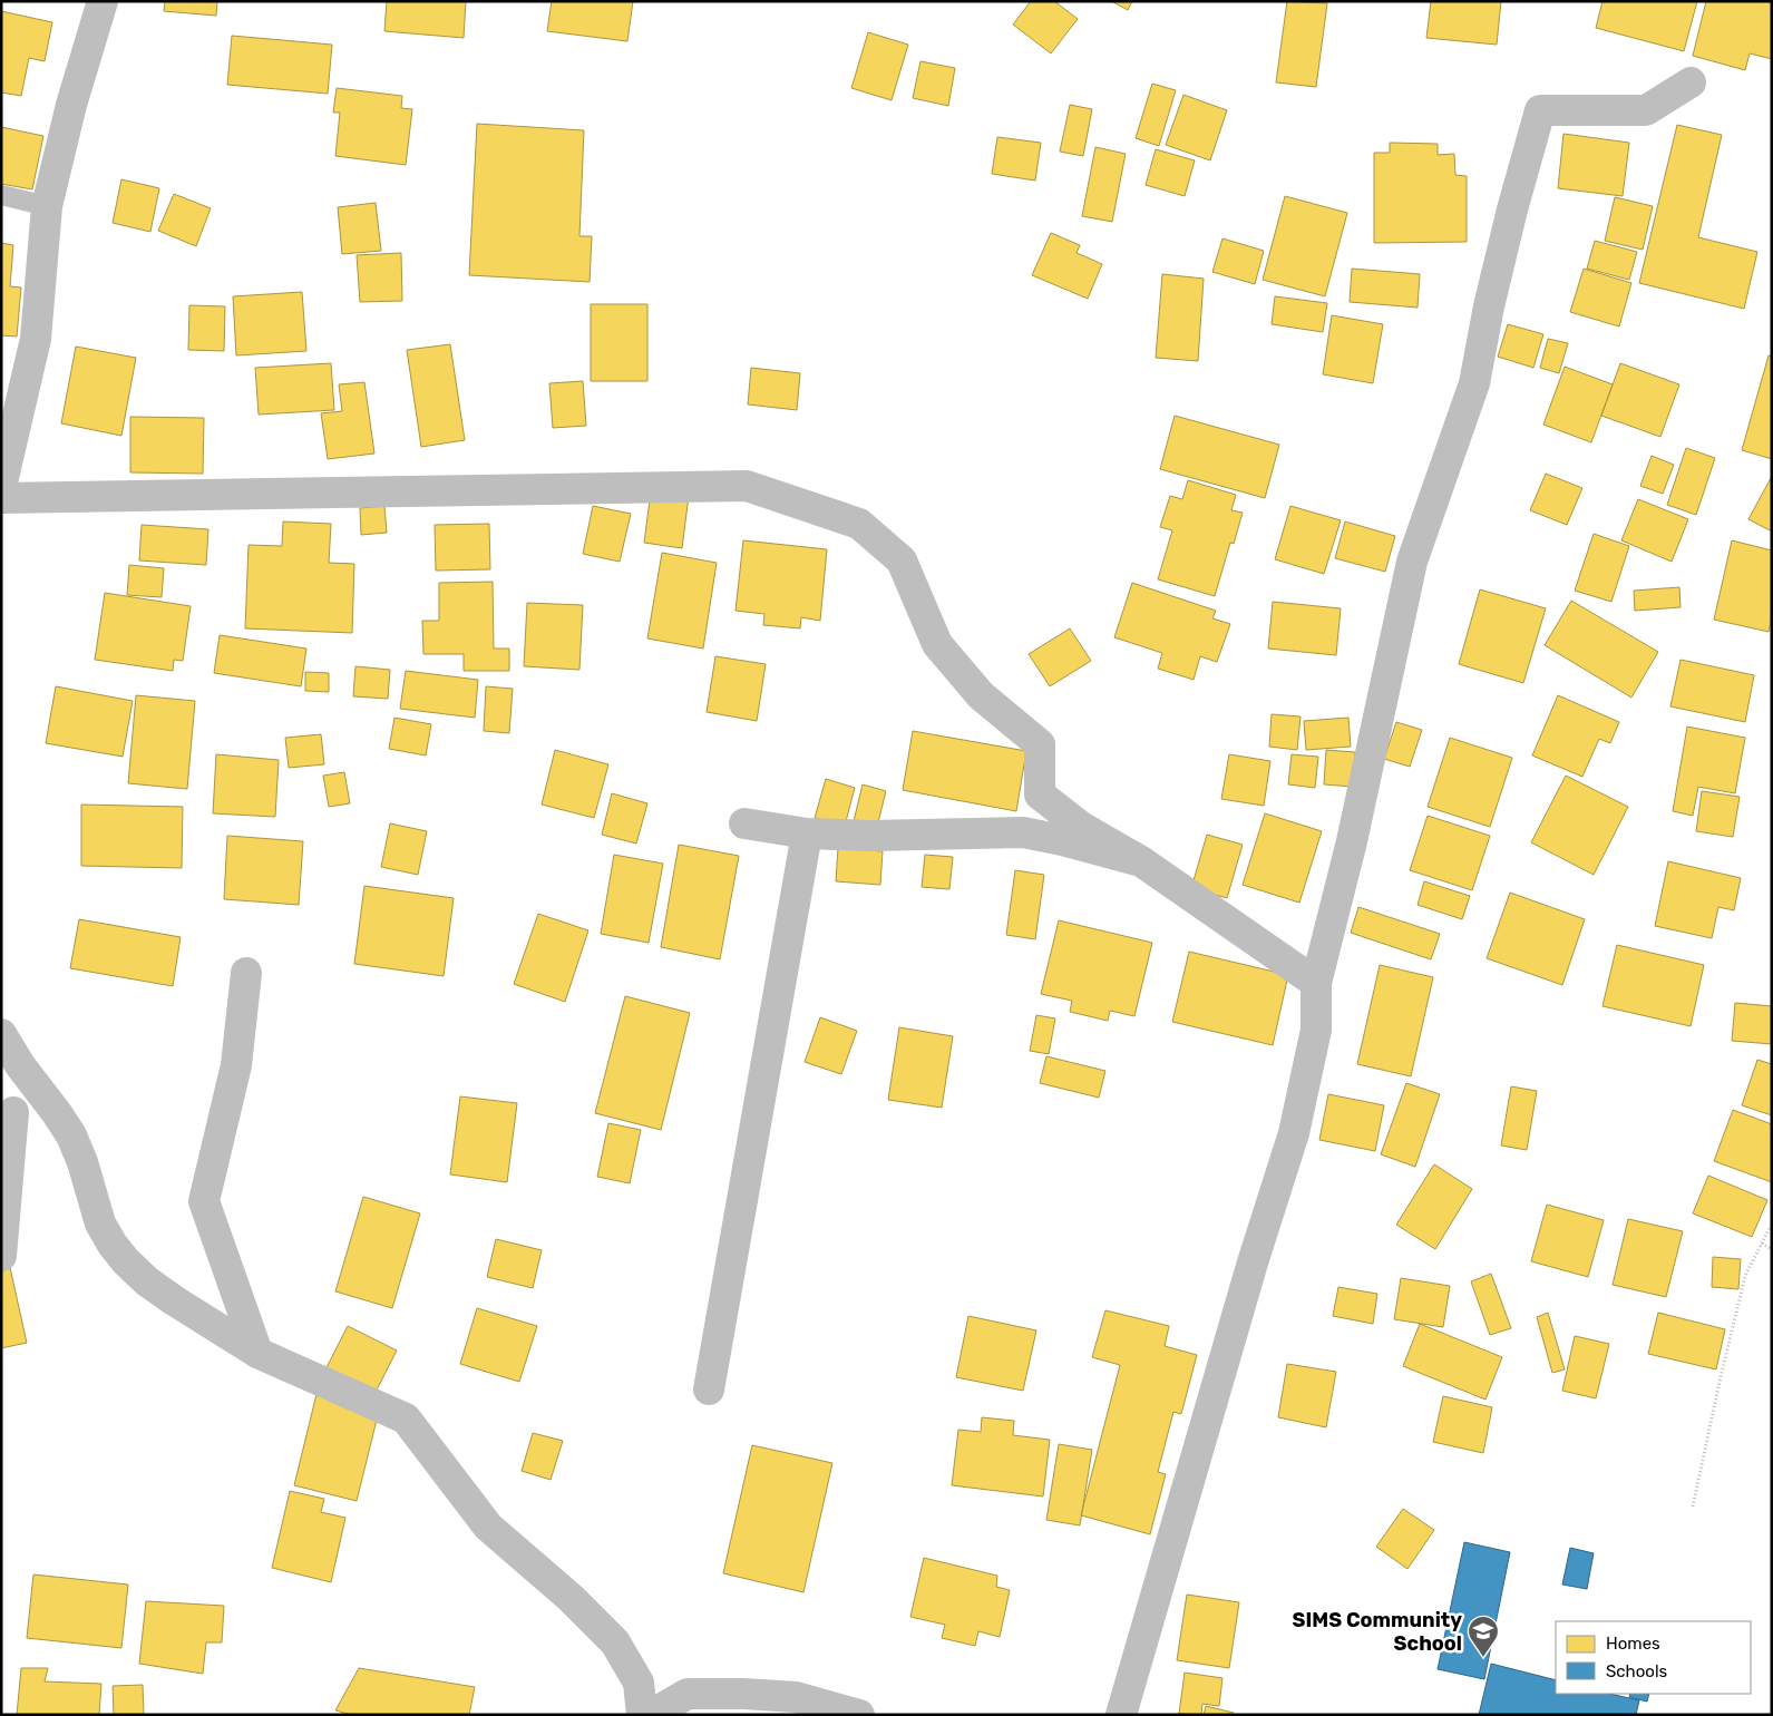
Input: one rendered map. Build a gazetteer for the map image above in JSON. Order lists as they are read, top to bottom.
{
  "places": {
    "school or university": ["SIMS Community School"]
  },
  "legend": ["Homes", "Schools"]
}
